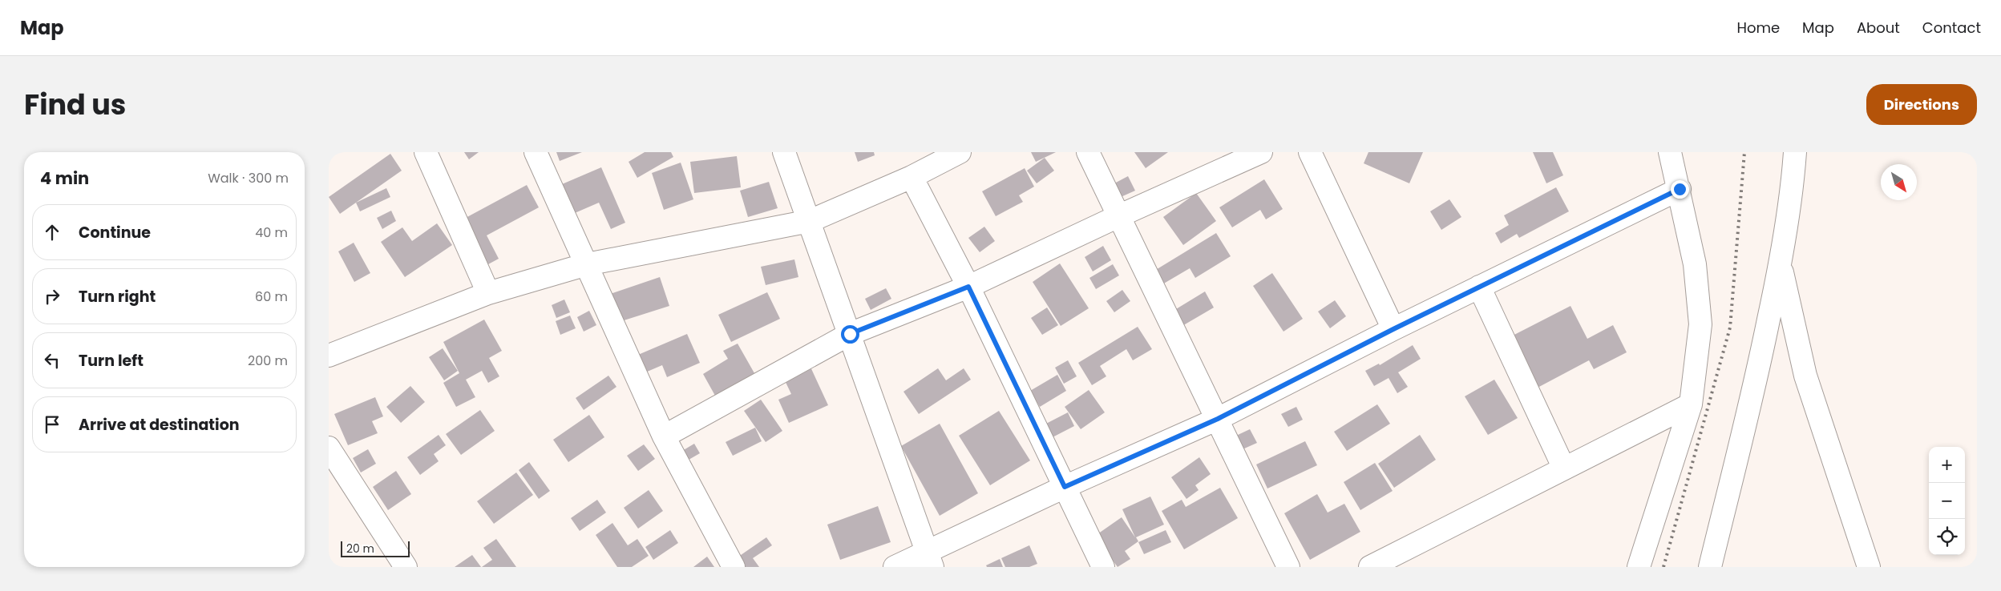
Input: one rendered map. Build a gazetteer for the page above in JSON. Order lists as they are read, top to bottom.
{
  "scale_bar": "20 m",
  "north": "bottom right",
  "page": {
    "header": "Map",
    "nav": [
      "Home",
      "Map",
      "About",
      "Contact"
    ],
    "title": "Find us",
    "buttons": "Directions",
    "heading": ["4 min", "Walk · 300 m"],
    "list": [
      ["Continue", "40 m"],
      ["Turn right", "60 m"],
      ["Turn left", "200 m"],
      "Arrive at destination"
    ],
    "map_buttons": ["+", "−"],
    "scale": "20 m"
  }
}
